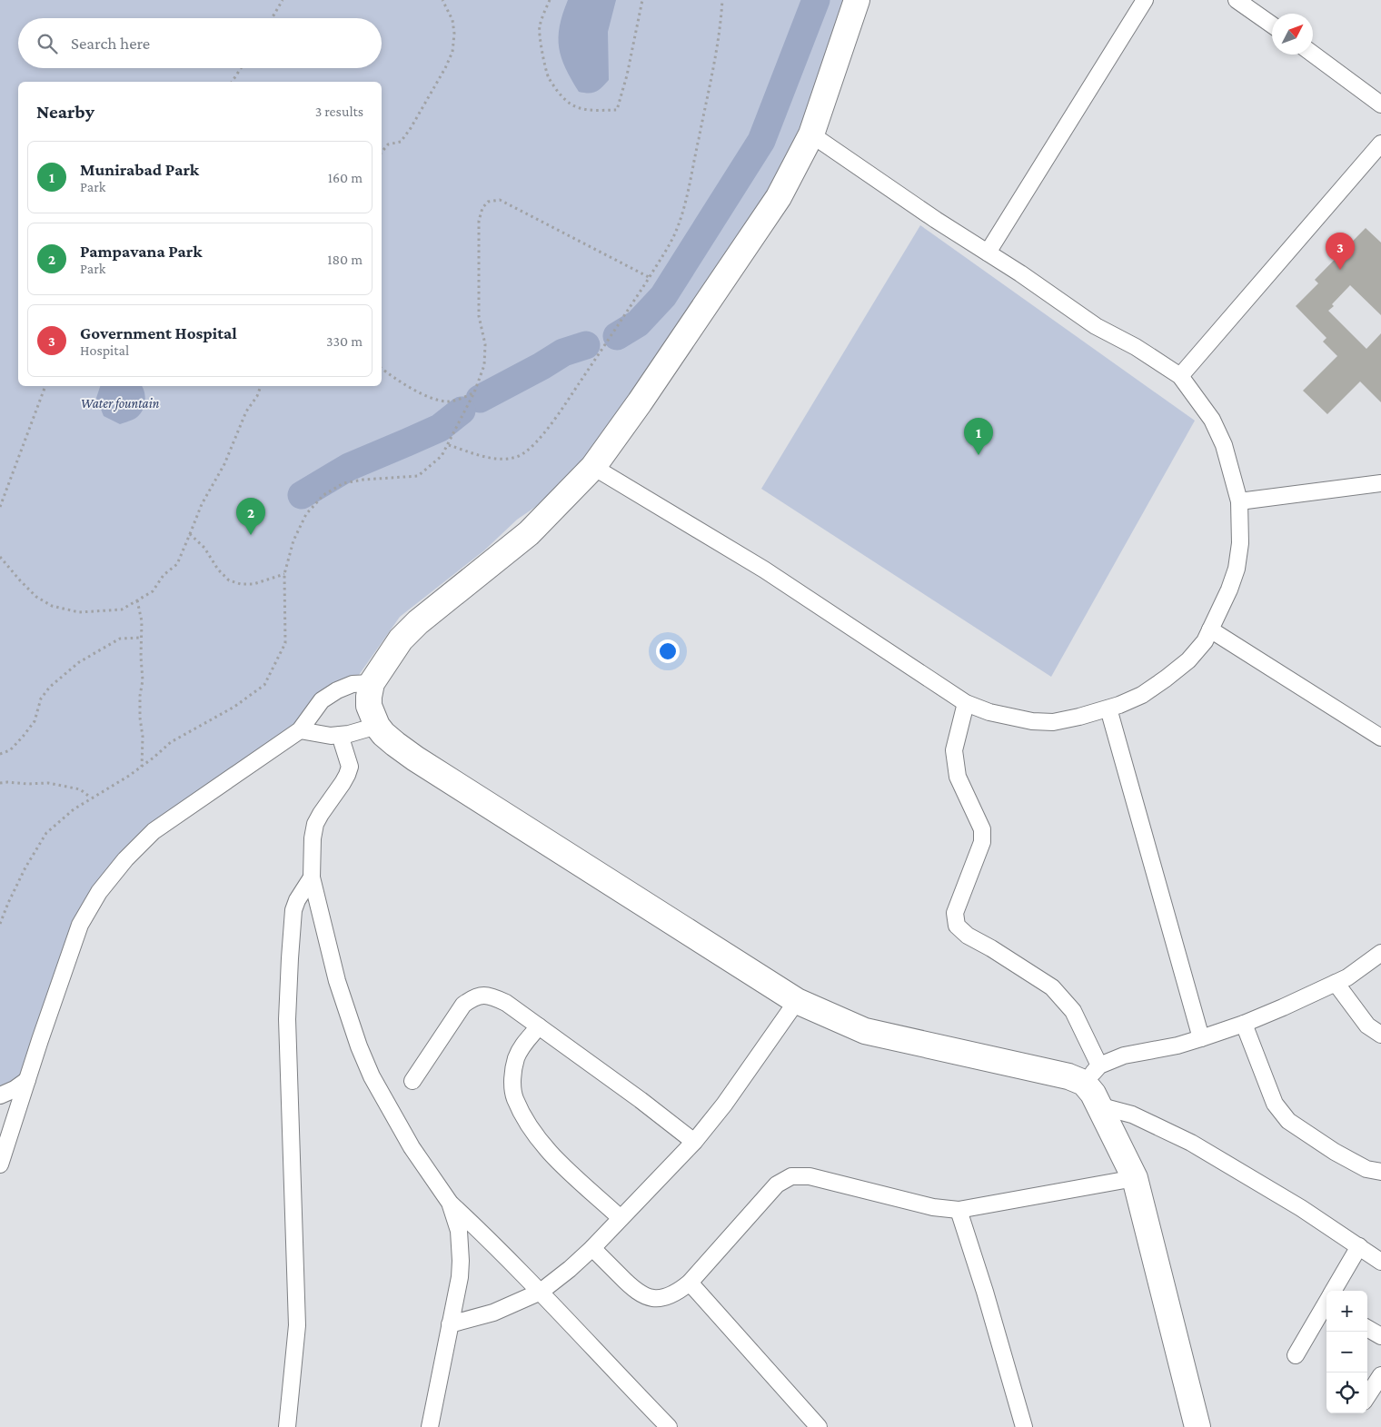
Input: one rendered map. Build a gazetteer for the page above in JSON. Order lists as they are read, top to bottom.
{
  "water": ["Water fountain"],
  "north": "top right",
  "page": {
    "search": "Search here",
    "heading": ["Nearby", "3 results"],
    "list": [
      {
        "mark": "1",
        "name": "Munirabad Park",
        "note": "Park",
        "value": "160 m"
      },
      {
        "mark": "2",
        "name": "Pampavana Park",
        "note": "Park",
        "value": "180 m"
      },
      {
        "mark": "3",
        "name": "Government Hospital",
        "note": "Hospital",
        "value": "330 m"
      }
    ],
    "pins": ["3", "1", "2"],
    "map_buttons": ["+", "−"]
  }
}
